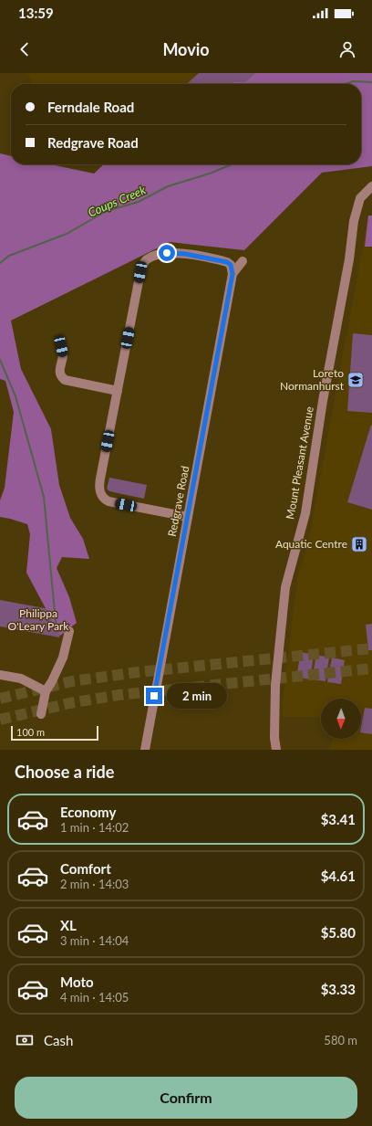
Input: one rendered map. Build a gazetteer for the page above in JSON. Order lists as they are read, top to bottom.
{
  "streets": {
    "street": ["Mount Pleasant Avenue", "Redgrave Road"]
  },
  "water": ["Coups Creek"],
  "parks": ["Philippa O'Leary Park"],
  "places": {
    "school or university": ["Loreto Normanhurst"],
    "building": ["Aquatic Centre"]
  },
  "scale_bar": "100 m",
  "north": "bottom",
  "page": {
    "status": "13:59",
    "header": "Movio",
    "banner": ["Ferndale Road", "Redgrave Road"],
    "bubble": "2 min",
    "scale": "100 m",
    "heading": "Choose a ride",
    "list": [
      {
        "name": "Economy",
        "note": "1 min · 14:02",
        "value": "$3.41"
      },
      {
        "name": "Comfort",
        "note": "2 min · 14:03",
        "value": "$4.61"
      },
      {
        "name": "XL",
        "note": "3 min · 14:04",
        "value": "$5.80"
      },
      {
        "name": "Moto",
        "note": "4 min · 14:05",
        "value": "$3.33"
      }
    ],
    "pay": ["Cash", "580 m"],
    "buttons": "Confirm"
  }
}
